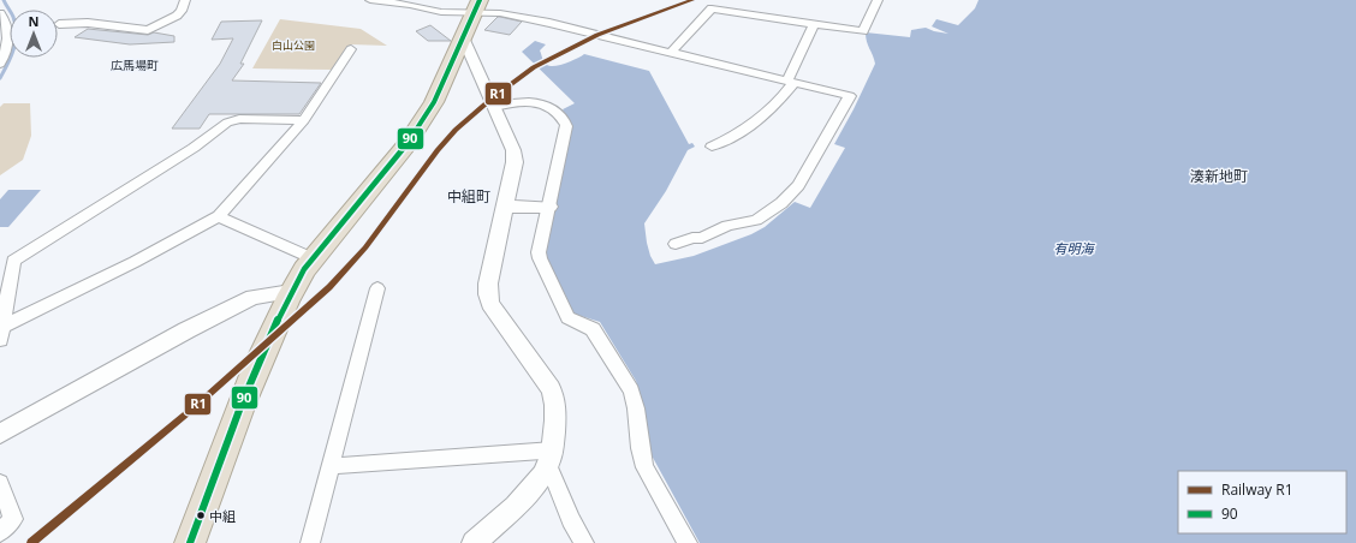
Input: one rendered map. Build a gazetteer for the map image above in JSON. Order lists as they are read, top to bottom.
{
  "districts": ["広馬場町", "湊新地町", "中組町"],
  "water": ["有明海"],
  "parks": ["白山公園"],
  "places": ["中組"],
  "lines": ["rail line R1", "transit line 90"],
  "legend": ["Railway R1", "90"],
  "north": "top"
}
